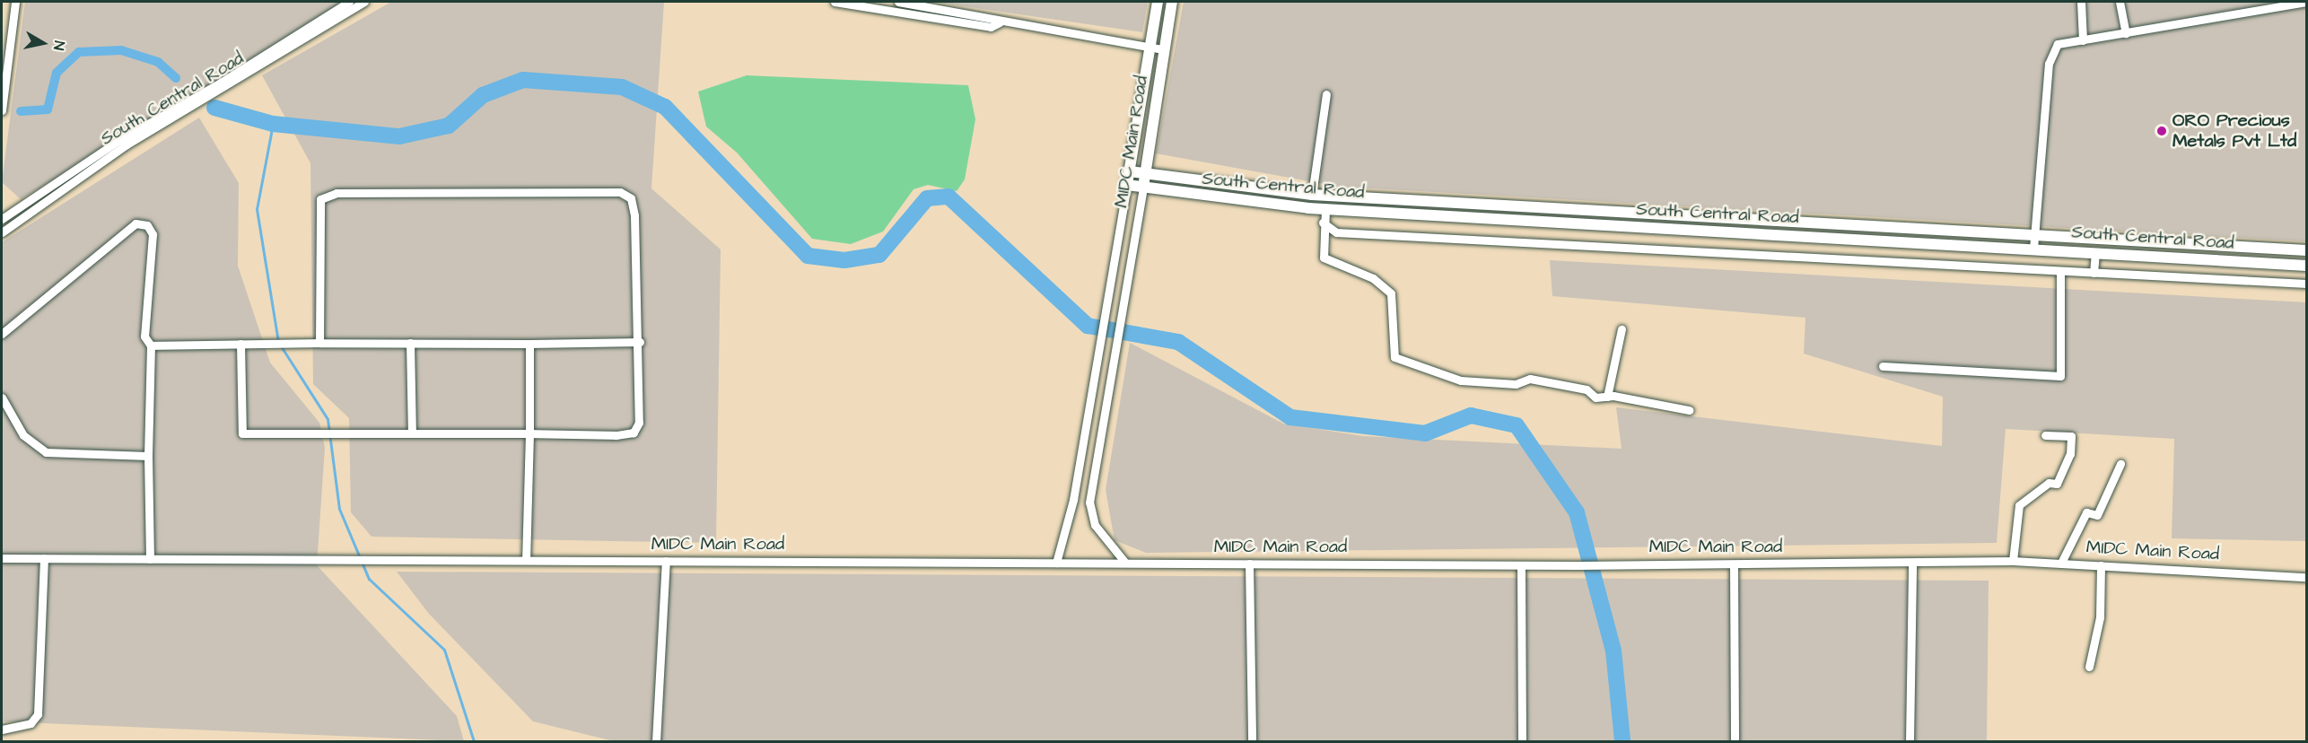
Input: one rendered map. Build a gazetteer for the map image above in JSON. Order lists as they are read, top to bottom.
{
  "streets": {
    "main road": ["South Central Road", "MIDC Main Road"]
  },
  "crossings": [
    ["South Central Road", "MIDC Main Road"]
  ],
  "places": ["ORO Precious Metals Pvt Ltd"],
  "north": "right"
}
